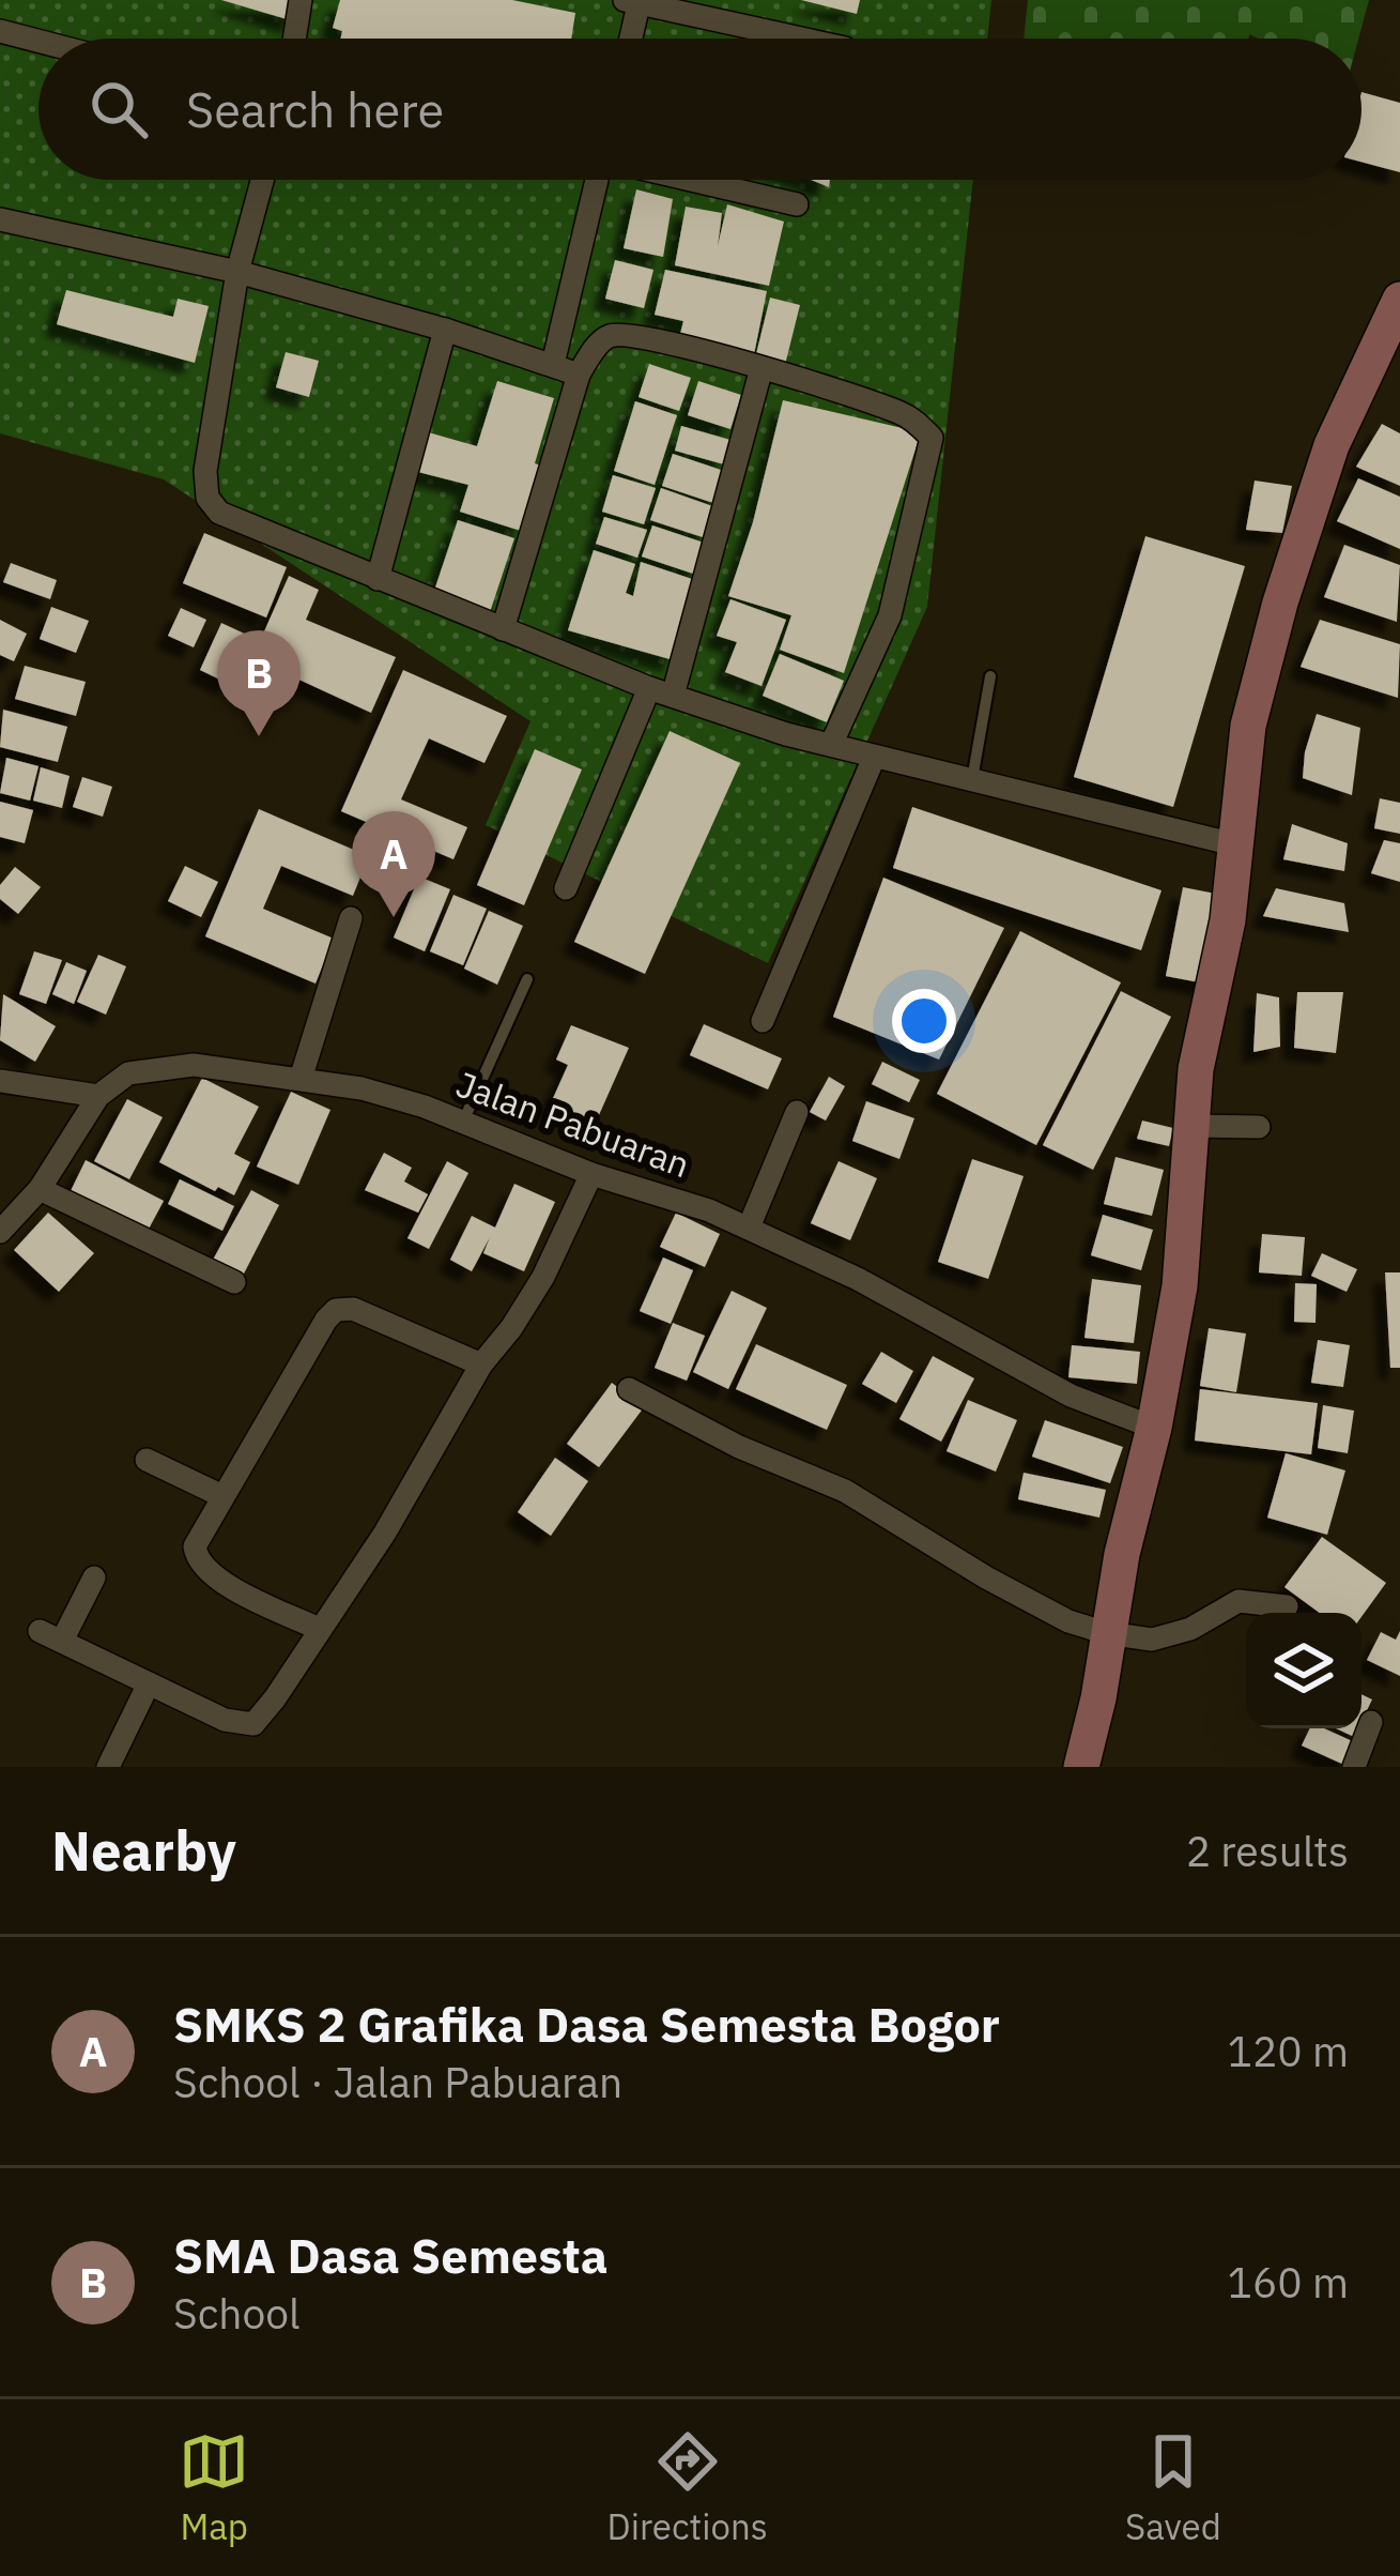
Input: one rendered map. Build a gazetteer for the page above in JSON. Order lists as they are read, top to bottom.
{
  "streets": {
    "street": ["Jalan Pabuaran"]
  },
  "page": {
    "search": "Search here",
    "pins": ["B", "A"],
    "heading": ["Nearby", "2 results"],
    "list": [
      {
        "mark": "A",
        "name": "SMKS 2 Grafika Dasa Semesta Bogor",
        "note": "School · Jalan Pabuaran",
        "value": "120 m"
      },
      {
        "mark": "B",
        "name": "SMA Dasa Semesta",
        "note": "School",
        "value": "160 m"
      }
    ],
    "nav": ["Map", "Directions", "Saved"]
  }
}
